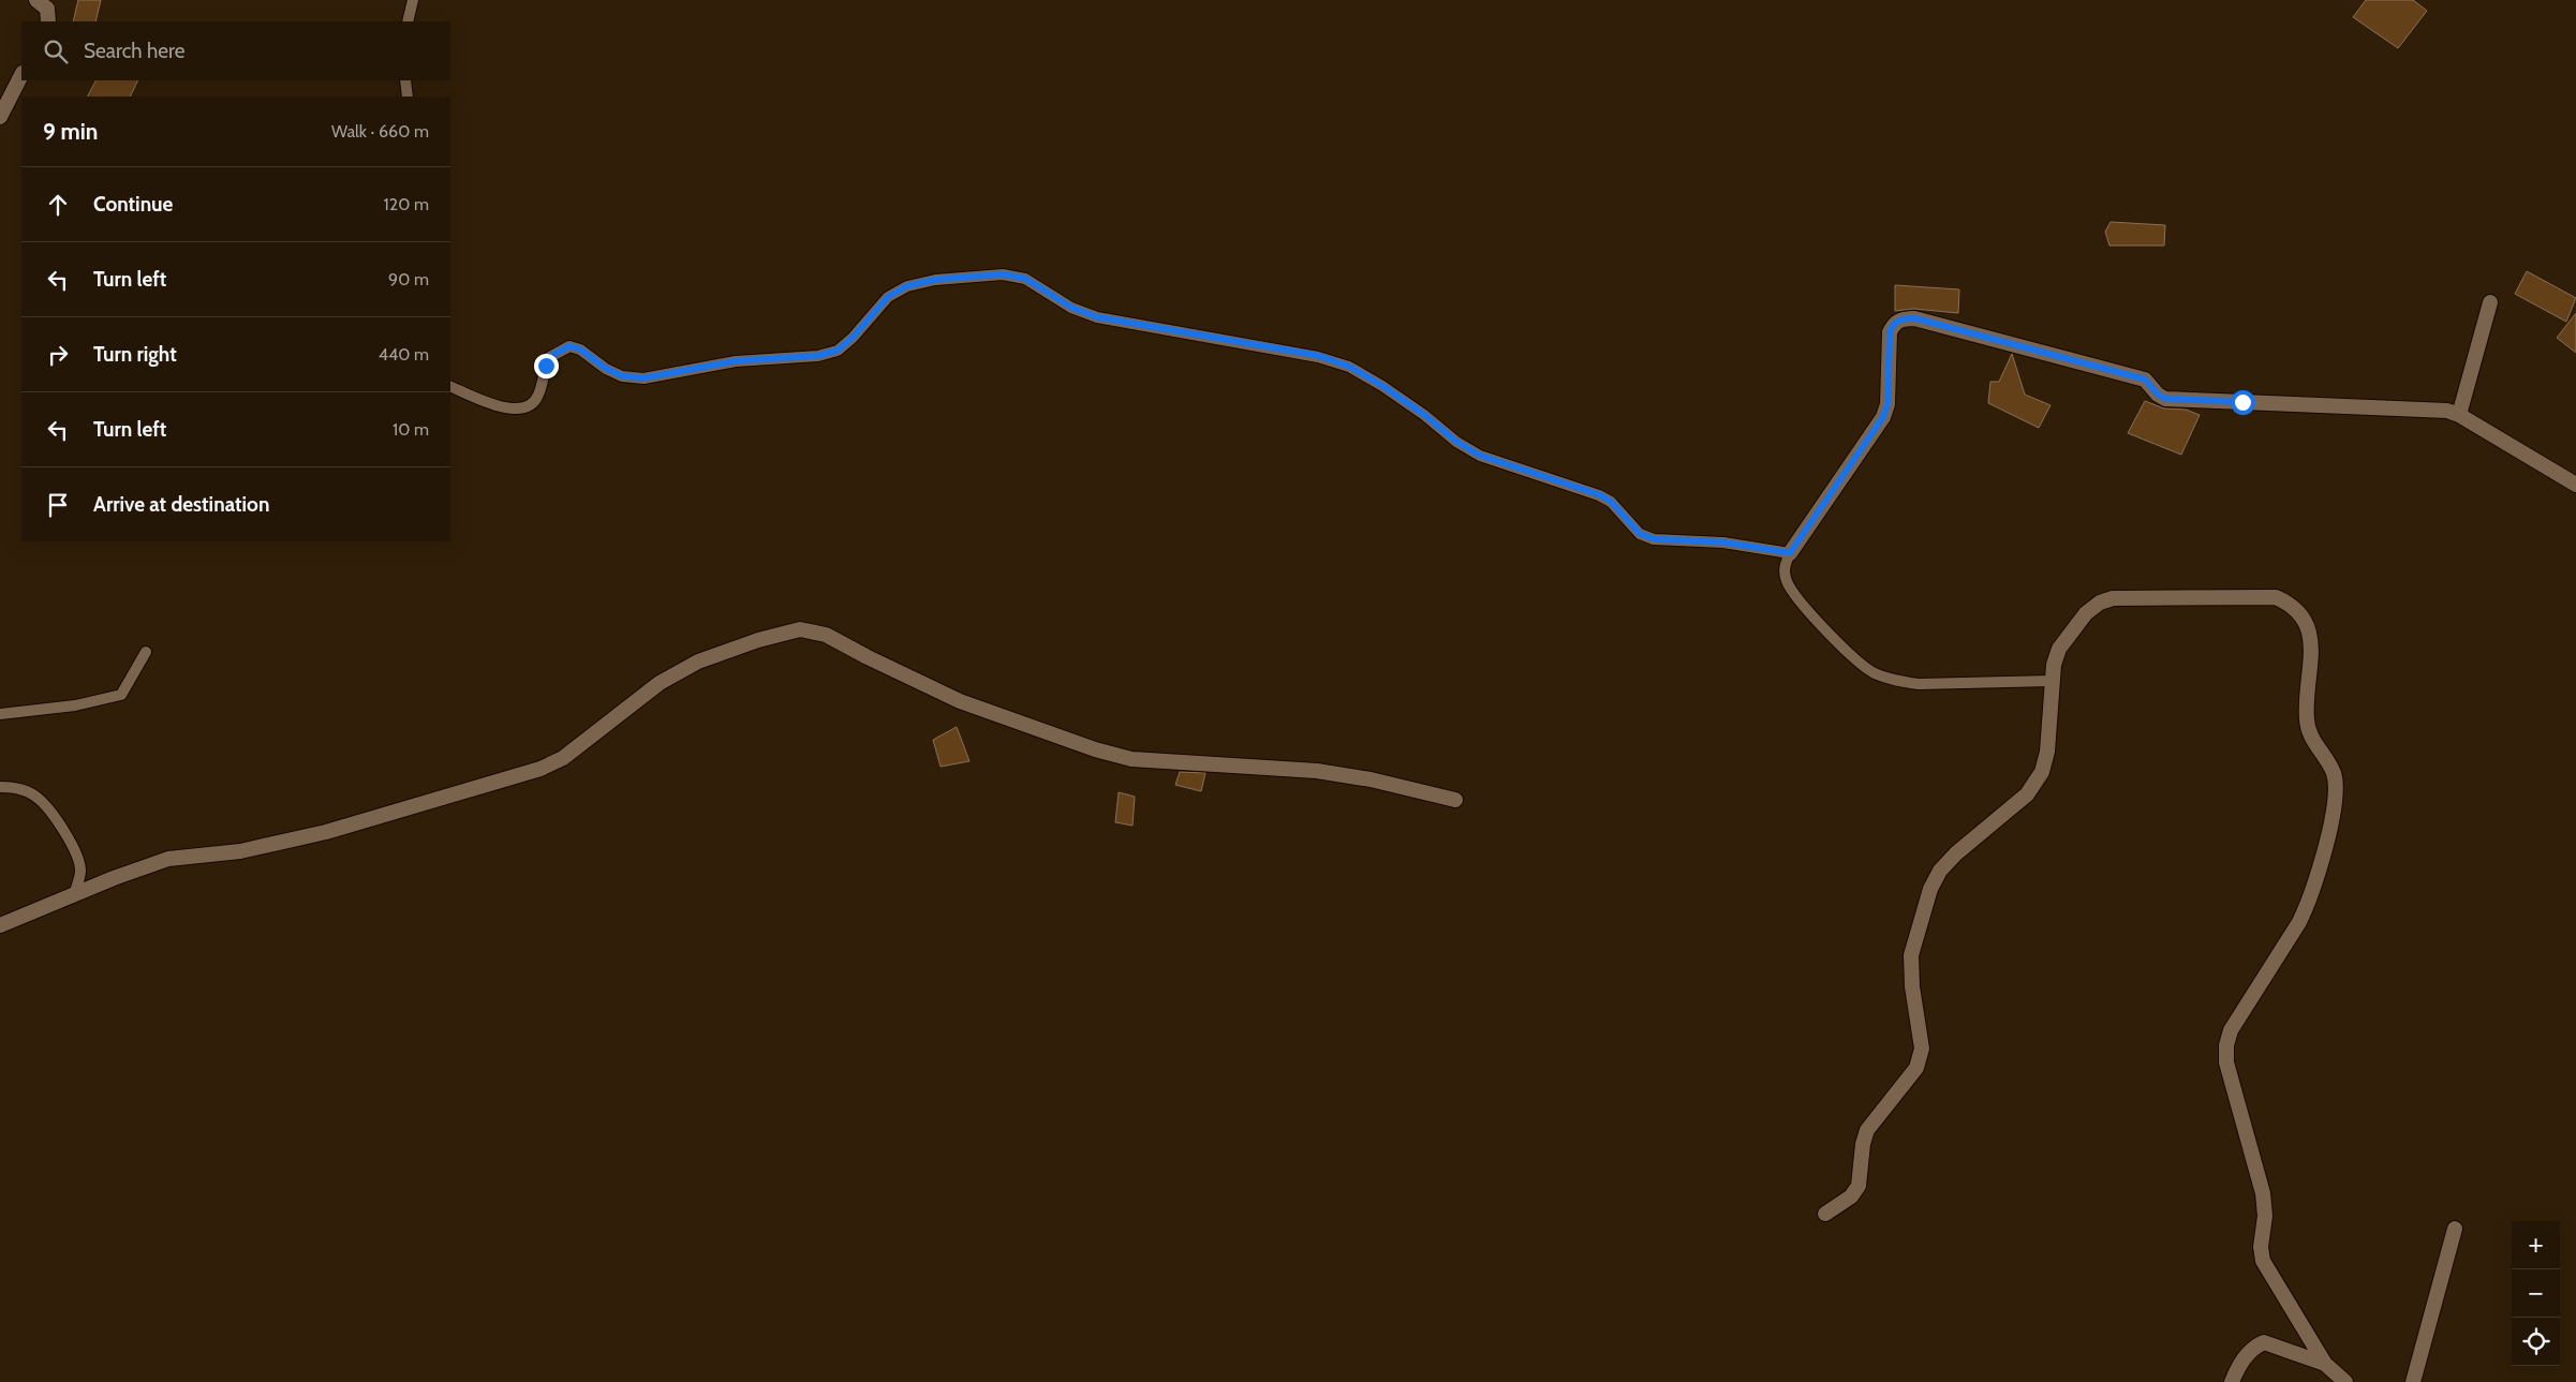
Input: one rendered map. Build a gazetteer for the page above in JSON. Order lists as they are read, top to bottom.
{
  "page": {
    "search": "Search here",
    "heading": ["9 min", "Walk · 660 m"],
    "list": [
      ["Continue", "120 m"],
      ["Turn left", "90 m"],
      ["Turn right", "440 m"],
      ["Turn left", "10 m"],
      "Arrive at destination"
    ],
    "map_buttons": ["+", "−"]
  }
}
